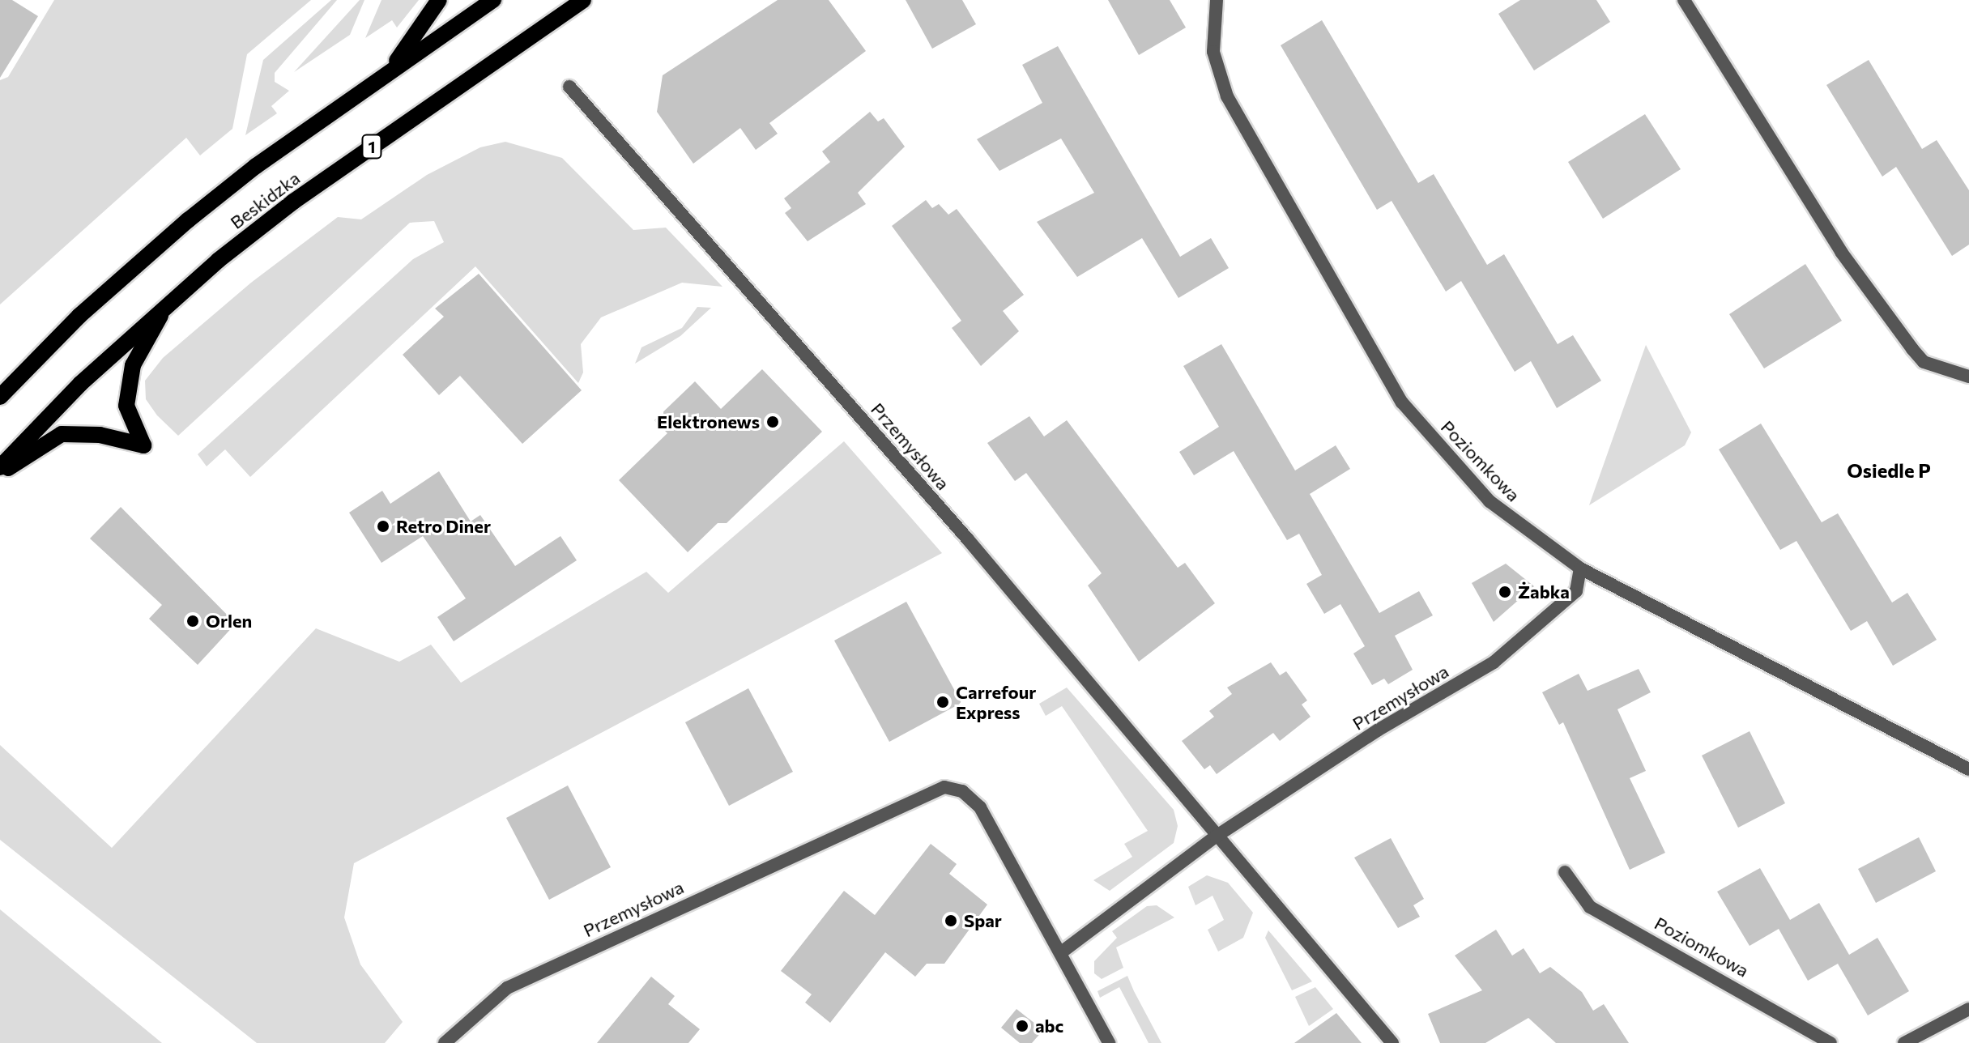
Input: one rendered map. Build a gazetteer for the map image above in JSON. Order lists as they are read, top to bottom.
{
  "streets": {
    "main road": ["1", "Beskidzka"],
    "street": ["Przemysłowa", "Poziomkowa"]
  },
  "crossings": [
    ["Przemysłowa", "Poziomkowa"]
  ],
  "districts": ["Osiedle P"],
  "places": [
    "Elektronews",
    "Retro Diner",
    "Żabka",
    "Orlen",
    "Carrefour Express",
    "Spar",
    "abc"
  ]
}
